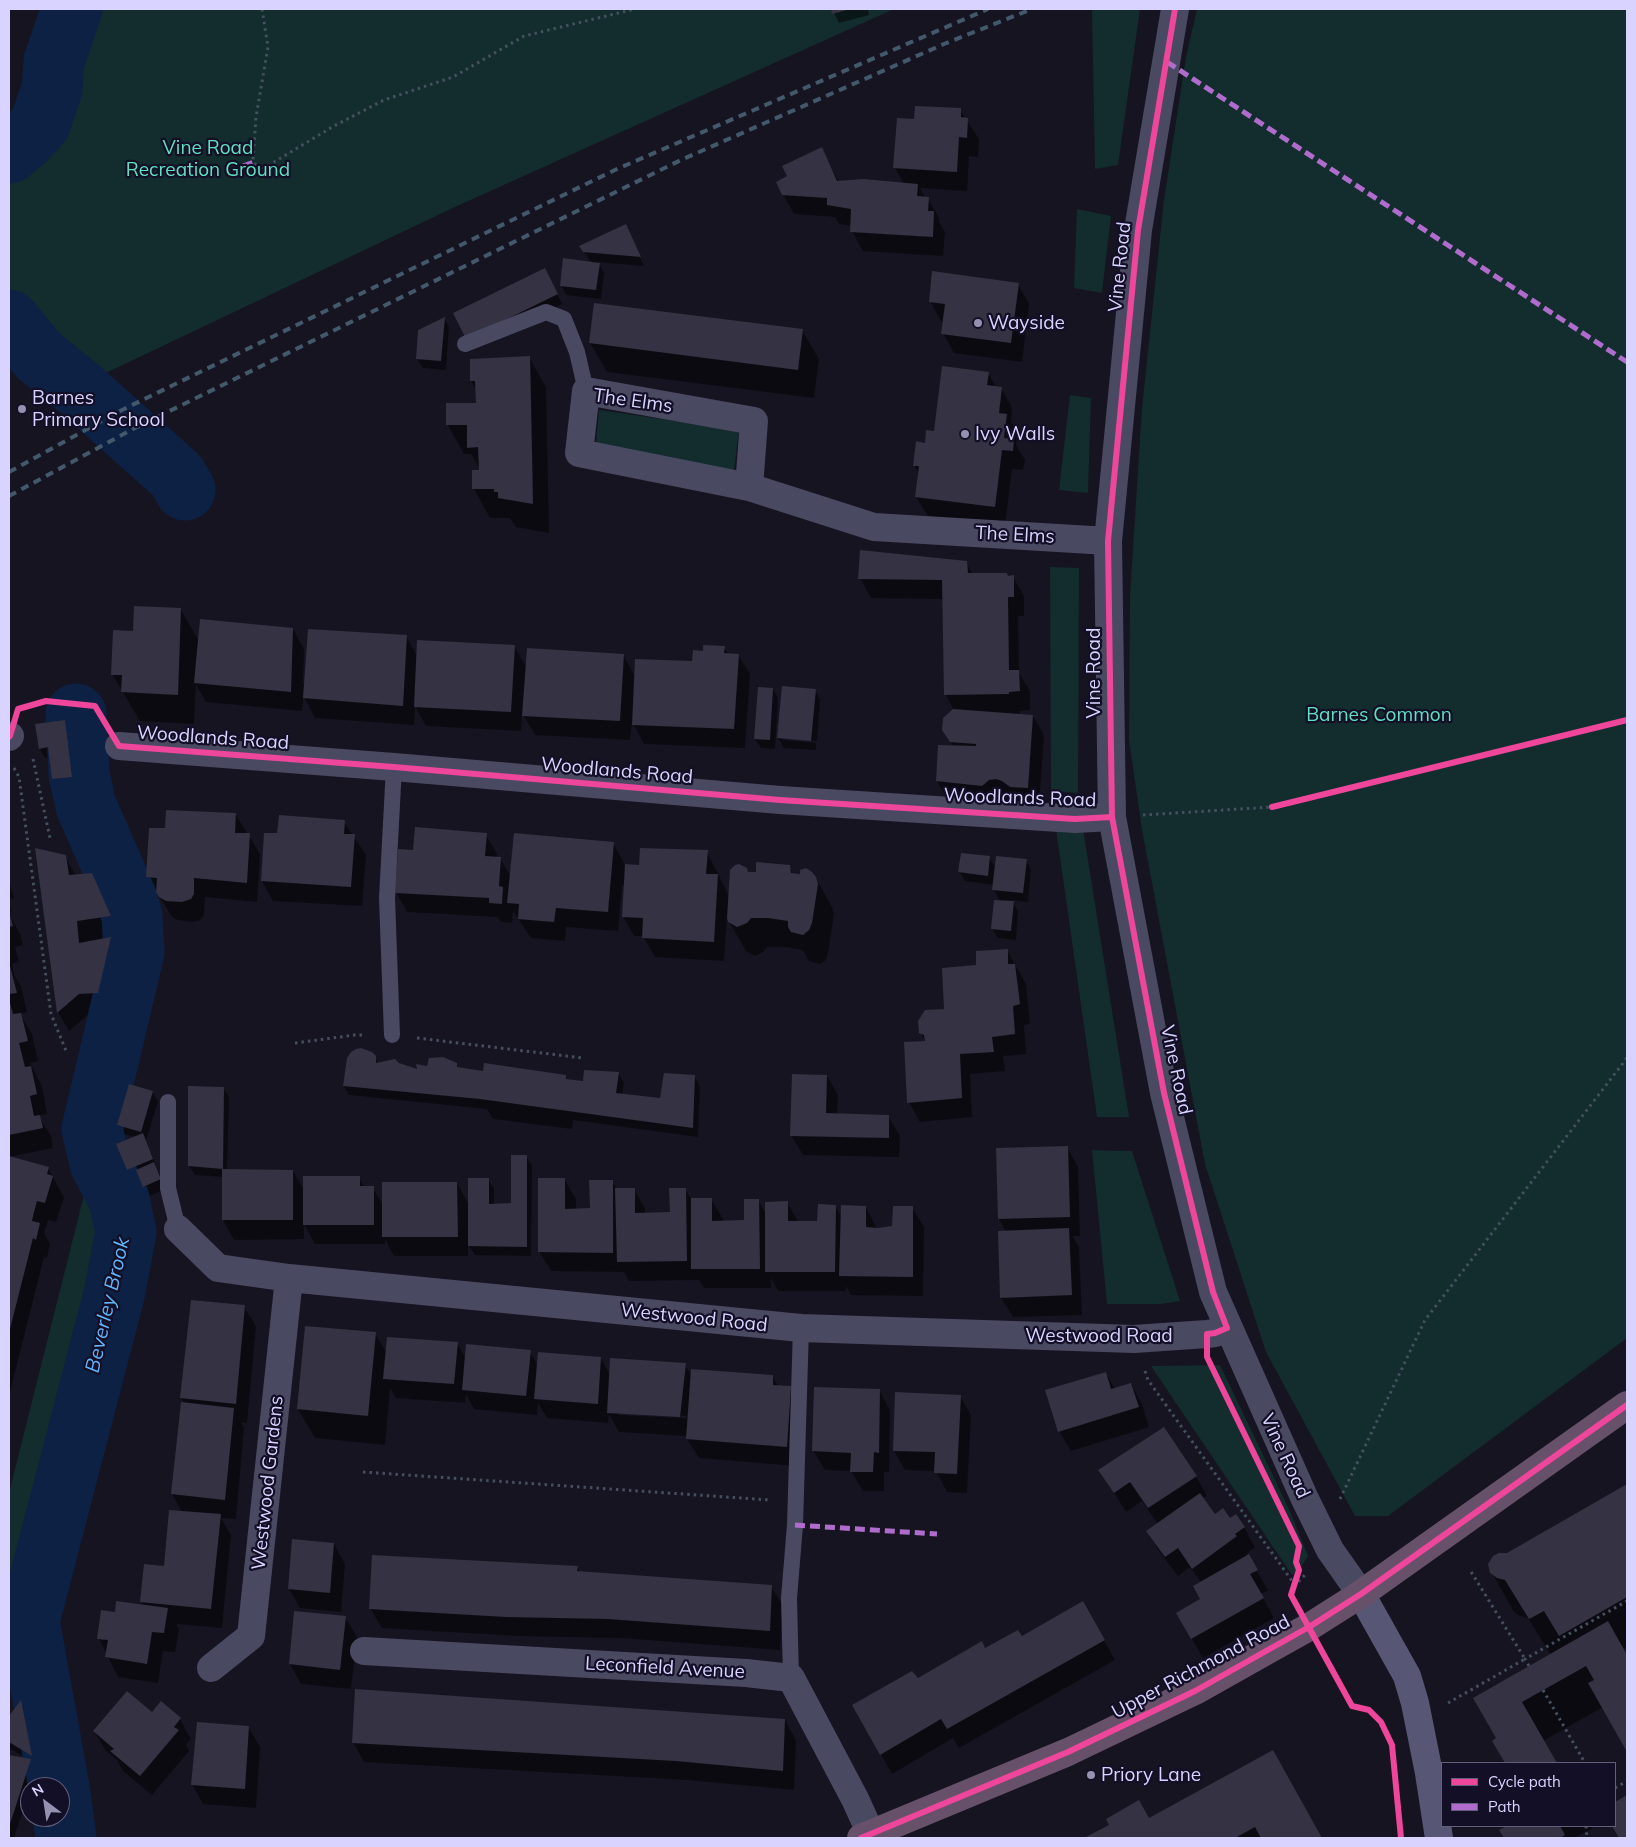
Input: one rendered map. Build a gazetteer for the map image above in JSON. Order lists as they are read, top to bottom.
{
  "streets": {
    "highway": ["Upper Richmond Road"],
    "street": [
      "Vine Road",
      "The Elms",
      "Woodlands Road",
      "Westwood Road",
      "Westwood Gardens",
      "Leconfield Avenue"
    ]
  },
  "crossings": [
    ["Vine Road", "The Elms"],
    ["Vine Road", "Woodlands Road"],
    ["Vine Road", "Westwood Road"],
    ["Vine Road", "Upper Richmond Road"],
    ["Westwood Road", "Westwood Gardens"]
  ],
  "water": ["Beverley Brook"],
  "parks": ["Vine Road Recreation Ground", "Barnes Common"],
  "places": [
    "Wayside",
    "Barnes Primary School",
    "Ivy Walls",
    "Priory Lane"
  ],
  "legend": ["Cycle path", "Path"],
  "north": "top left"
}
